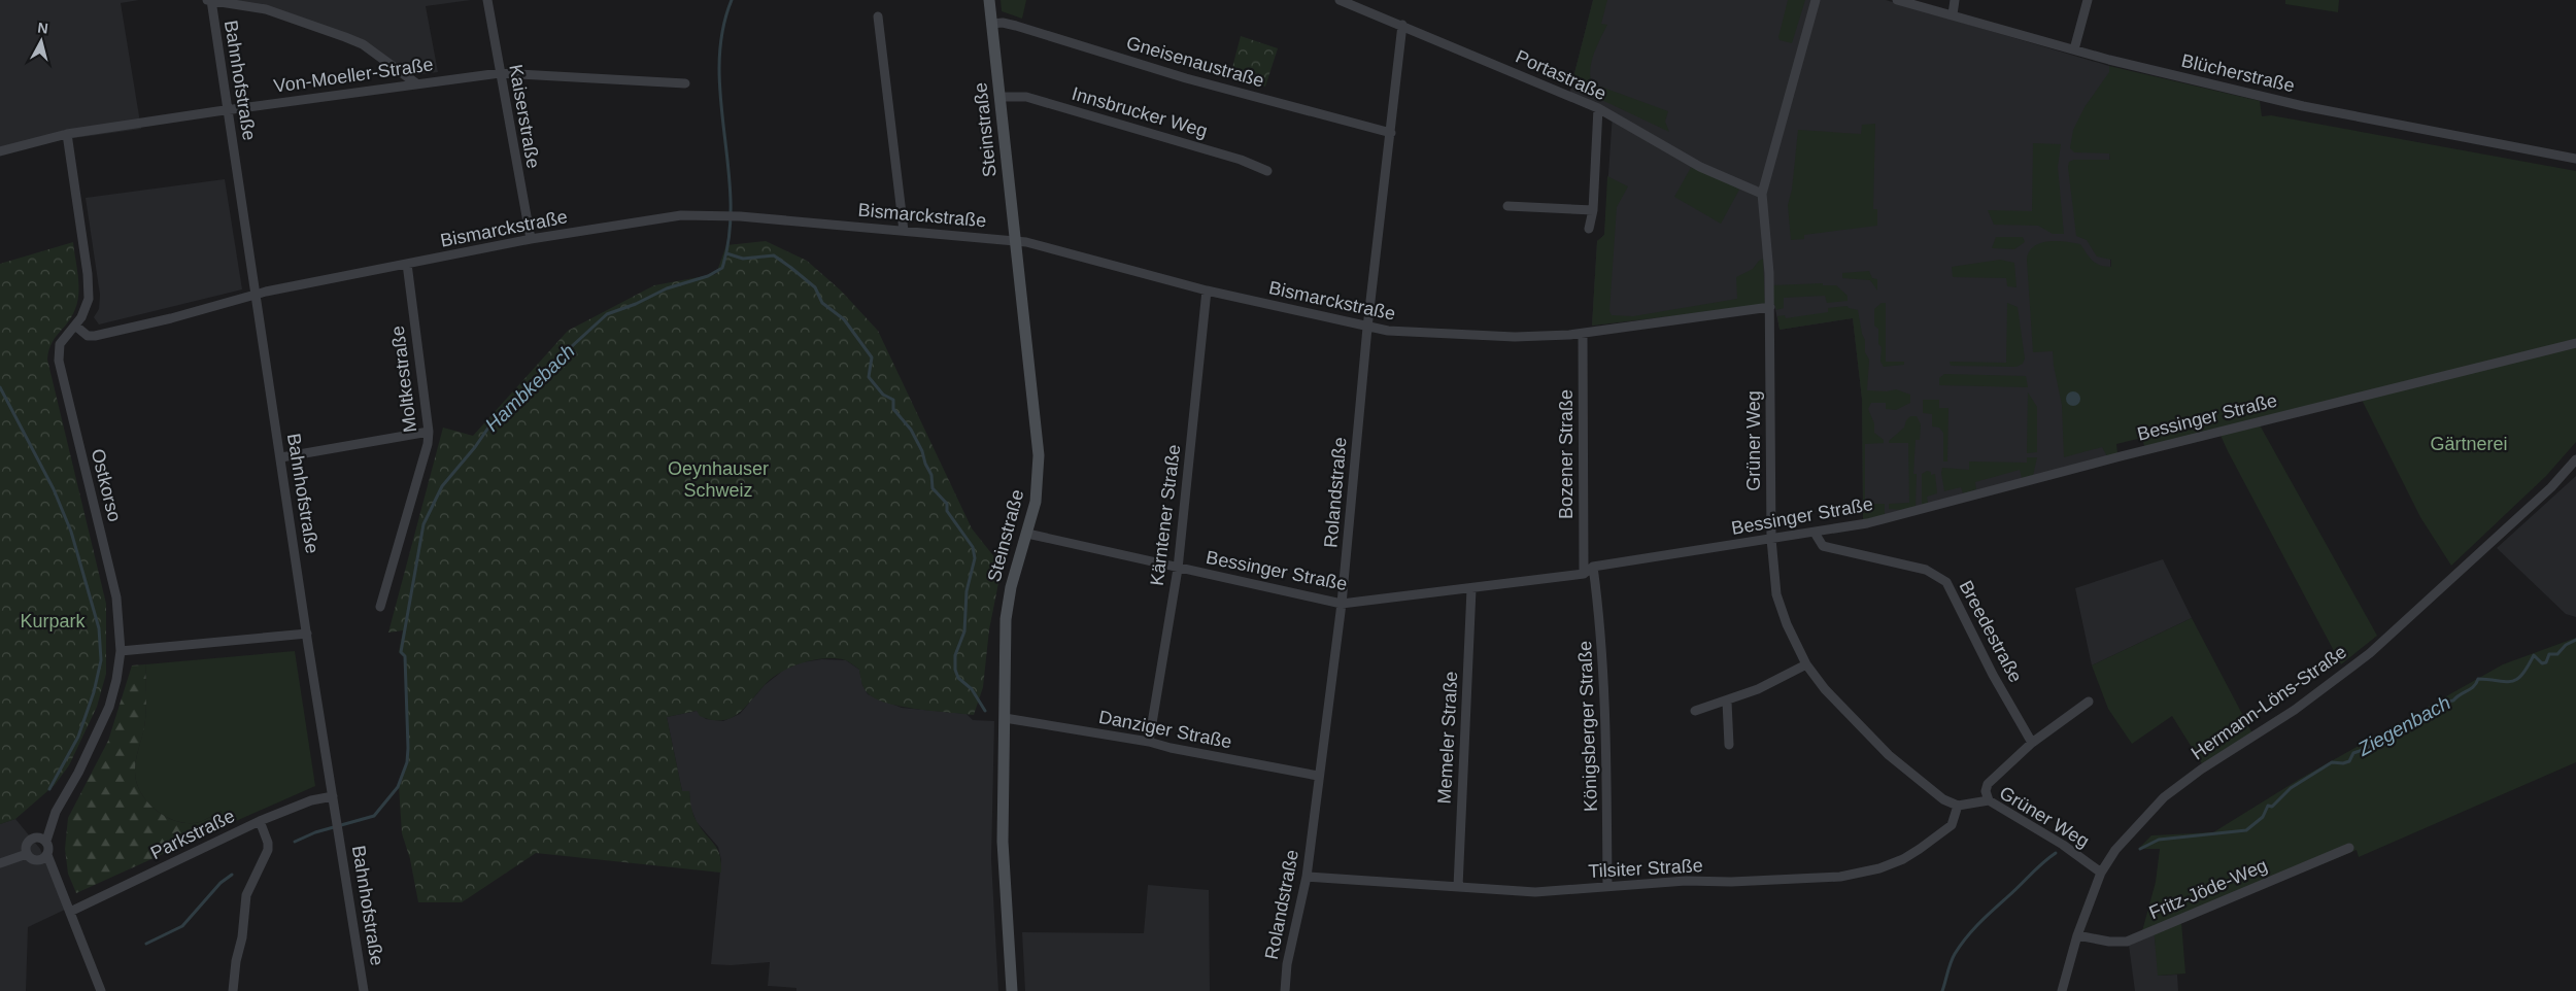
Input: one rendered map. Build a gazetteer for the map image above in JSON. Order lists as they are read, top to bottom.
{
  "streets": {
    "main road": ["Steinstraße"],
    "street": [
      "Gneisenaustraße",
      "Blücherstraße",
      "Von-Moeller-Straße",
      "Portastraße",
      "Bahnhofstraße",
      "Innsbrucker Weg",
      "Kaiserstraße",
      "Bismarckstraße",
      "Moltkestraße",
      "Bessinger Straße",
      "Grüner Weg",
      "Bozener Straße",
      "Ostkorso",
      "Rolandstraße",
      "Kärntener Straße",
      "Breedestraße",
      "Hermann-Löns-Straße",
      "Königsberger Straße",
      "Danziger Straße",
      "Memeler Straße",
      "Parkstraße",
      "Tilsiter Straße",
      "Fritz-Jöde-Weg"
    ]
  },
  "crossings": [
    ["Gneisenaustraße", "Steinstraße"],
    ["Gneisenaustraße", "Rolandstraße"],
    ["Von-Moeller-Straße", "Bahnhofstraße"],
    ["Von-Moeller-Straße", "Kaiserstraße"],
    ["Von-Moeller-Straße", "Ostkorso"],
    ["Portastraße", "Grüner Weg"],
    ["Portastraße", "Rolandstraße"],
    ["Bahnhofstraße", "Bismarckstraße"],
    ["Bahnhofstraße", "Parkstraße"],
    ["Innsbrucker Weg", "Steinstraße"],
    ["Kaiserstraße", "Bismarckstraße"],
    ["Steinstraße", "Bismarckstraße"],
    ["Steinstraße", "Bessinger Straße"],
    ["Steinstraße", "Danziger Straße"],
    ["Bismarckstraße", "Moltkestraße"],
    ["Bismarckstraße", "Grüner Weg"],
    ["Bismarckstraße", "Bozener Straße"],
    ["Bismarckstraße", "Ostkorso"],
    ["Bismarckstraße", "Rolandstraße"],
    ["Bismarckstraße", "Kärntener Straße"],
    ["Bessinger Straße", "Grüner Weg"],
    ["Bessinger Straße", "Bozener Straße"],
    ["Bessinger Straße", "Rolandstraße"],
    ["Bessinger Straße", "Kärntener Straße"],
    ["Bessinger Straße", "Breedestraße"],
    ["Bessinger Straße", "Königsberger Straße"],
    ["Bessinger Straße", "Memeler Straße"],
    ["Grüner Weg", "Hermann-Löns-Straße"],
    ["Grüner Weg", "Tilsiter Straße"],
    ["Rolandstraße", "Danziger Straße"],
    ["Rolandstraße", "Tilsiter Straße"],
    ["Kärntener Straße", "Danziger Straße"],
    ["Hermann-Löns-Straße", "Fritz-Jöde-Weg"],
    ["Königsberger Straße", "Tilsiter Straße"],
    ["Memeler Straße", "Tilsiter Straße"]
  ],
  "water": ["Hambkebach", "Ziegenbach"],
  "parks": ["Gärtnerei", "Oeynhauser Schweiz", "Kurpark"],
  "north": "top"
}
